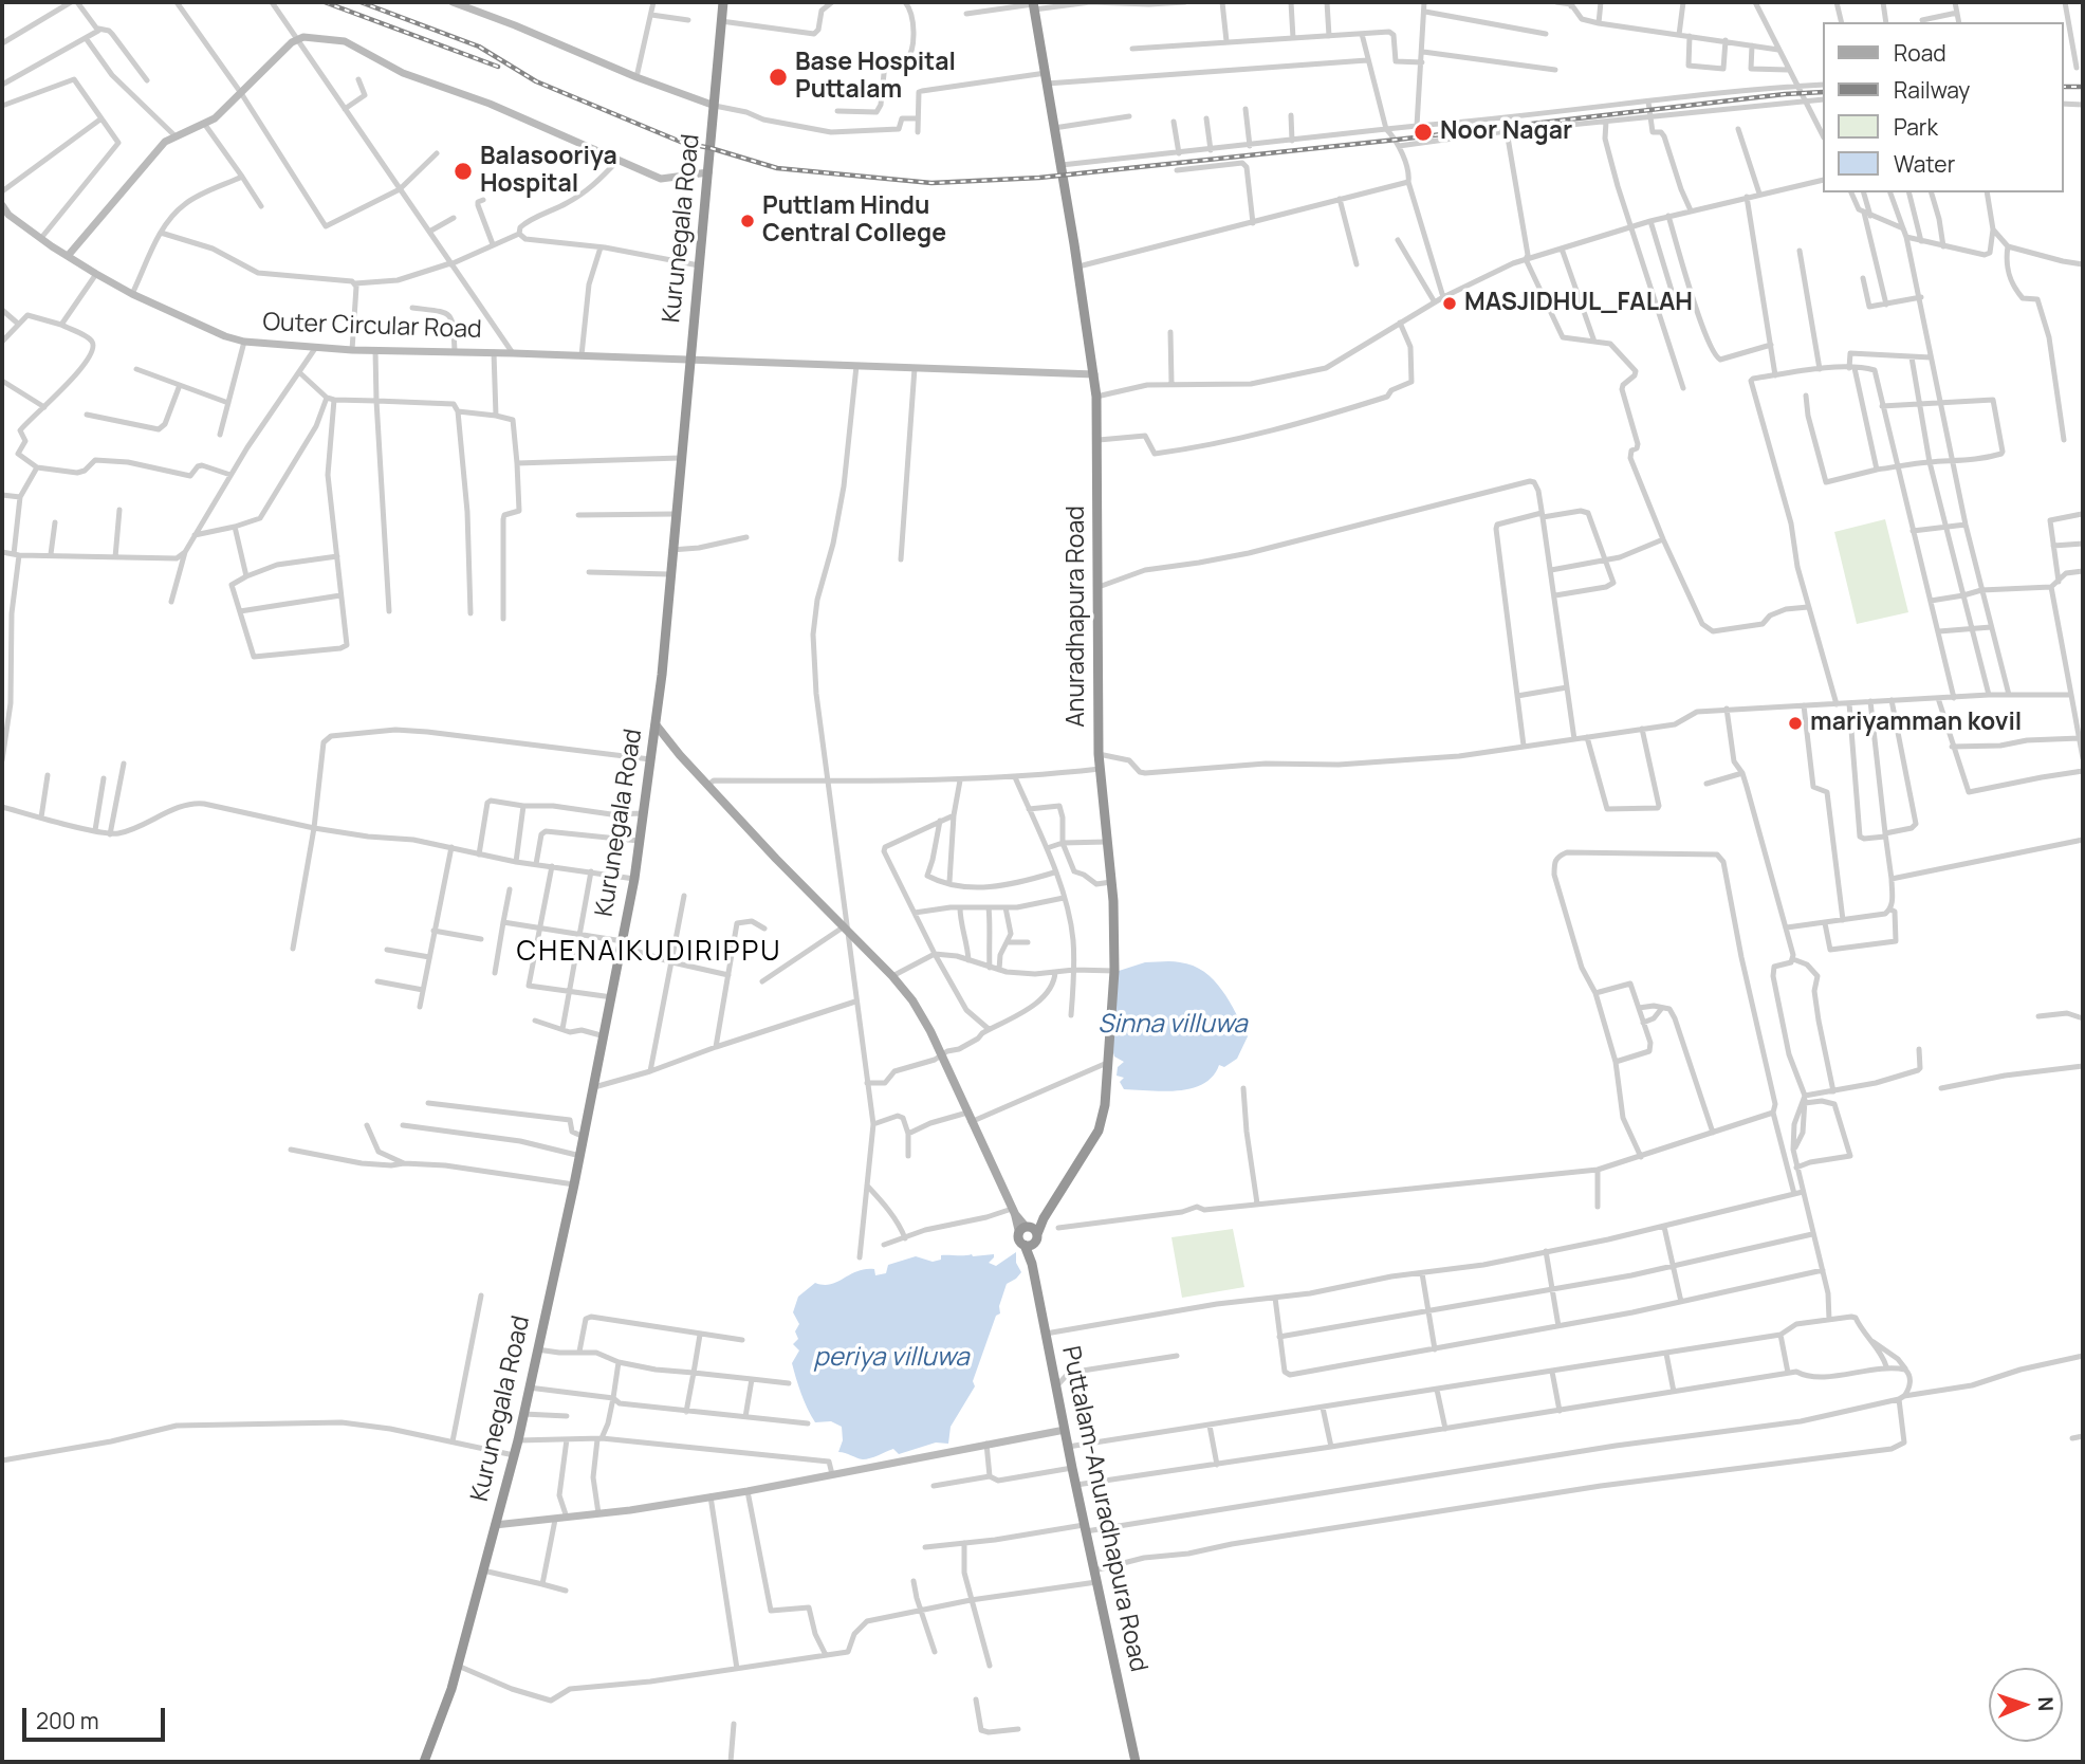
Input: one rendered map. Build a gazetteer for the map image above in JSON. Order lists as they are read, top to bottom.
{
  "streets": {
    "highway": ["Kurunegala Road", "Anuradhapura Road", "Puttalam-Anuradhapura Road"],
    "street": ["Outer Circular Road"]
  },
  "crossings": [
    ["Kurunegala Road", "Outer Circular Road"],
    ["Outer Circular Road", "Anuradhapura Road"],
    ["Anuradhapura Road", "Puttalam-Anuradhapura Road"]
  ],
  "districts": ["CHENAIKUDIRIPPU"],
  "water": ["Sinna villuwa", "periya villuwa"],
  "places": [
    "Base Hospital Puttalam",
    "Noor Nagar",
    "Balasooriya Hospital",
    "Puttlam Hindu Central College",
    "MASJIDHUL_FALAH",
    "mariyamman kovil"
  ],
  "legend": [
    "Road",
    "Railway",
    "Park",
    "Water"
  ],
  "scale_bar": "200 m",
  "north": "right"
}
